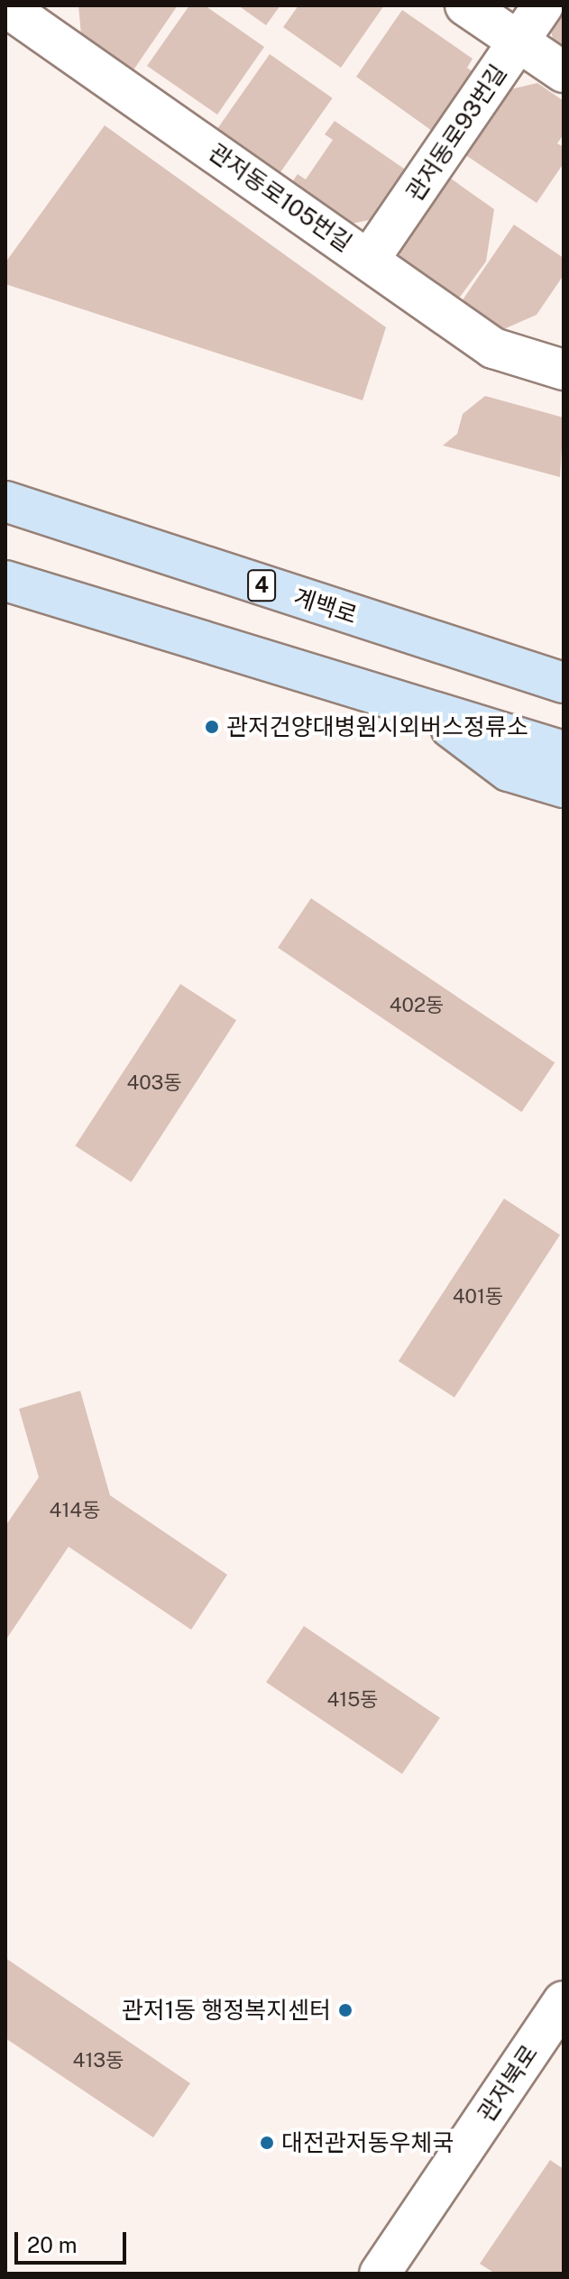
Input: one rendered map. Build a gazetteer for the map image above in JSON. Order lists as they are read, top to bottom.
{
  "streets": {
    "main road": ["4", "계백로"],
    "street": ["관저동로93번길", "관저동로105번길", "관저북로"]
  },
  "crossings": [
    ["관저동로93번길", "관저동로105번길"]
  ],
  "places": ["관저건양대병원시외버스정류소", "관저1동 행정복지센터", "대전관저동우체국"],
  "house_numbers": [
    "402동",
    "403동",
    "401동",
    "414동",
    "415동",
    "413동"
  ],
  "scale_bar": "20 m"
}
